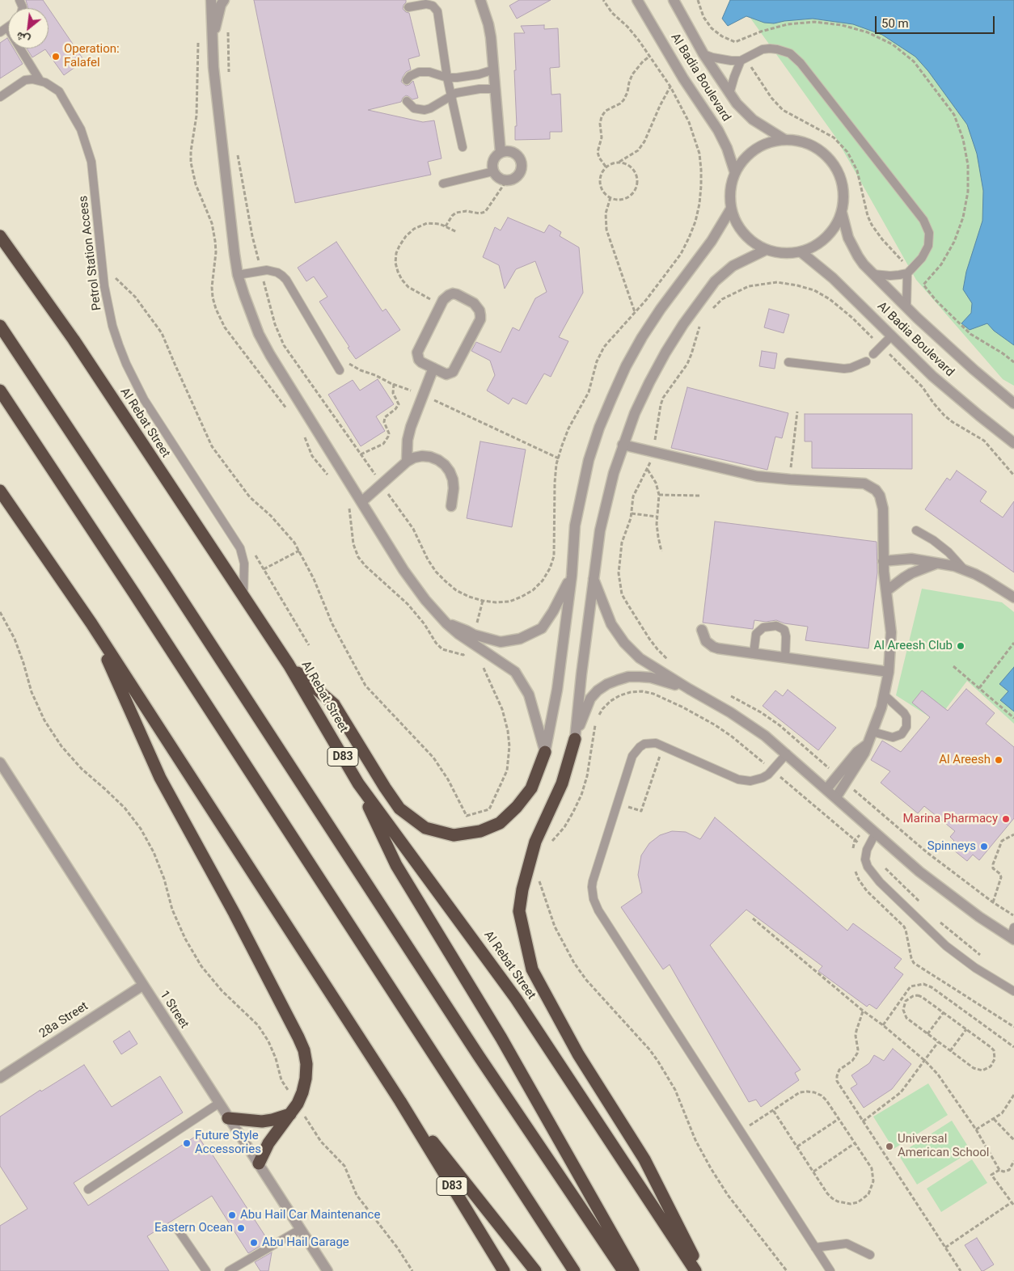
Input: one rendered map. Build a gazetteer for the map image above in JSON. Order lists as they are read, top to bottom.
{
  "streets": {
    "highway": ["Al Rebat Street", "D83"],
    "street": ["Al Badia Boulevard", "1 Street", "28a Street"],
    "lane": ["Petrol Station Access"]
  },
  "crossings": [
    ["Petrol Station Access", "Al Rebat Street"],
    ["1 Street", "28a Street"]
  ],
  "places": [
    "Operation: Falafel",
    "Al Areesh Club",
    "Al Areesh",
    "Marina Pharmacy",
    "Spinneys",
    "Future Style Accessories",
    "Universal American School",
    "Abu Hail Car Maintenance",
    "Eastern Ocean",
    "Abu Hail Garage"
  ],
  "scale_bar": "50 m",
  "north": "bottom left"
}
